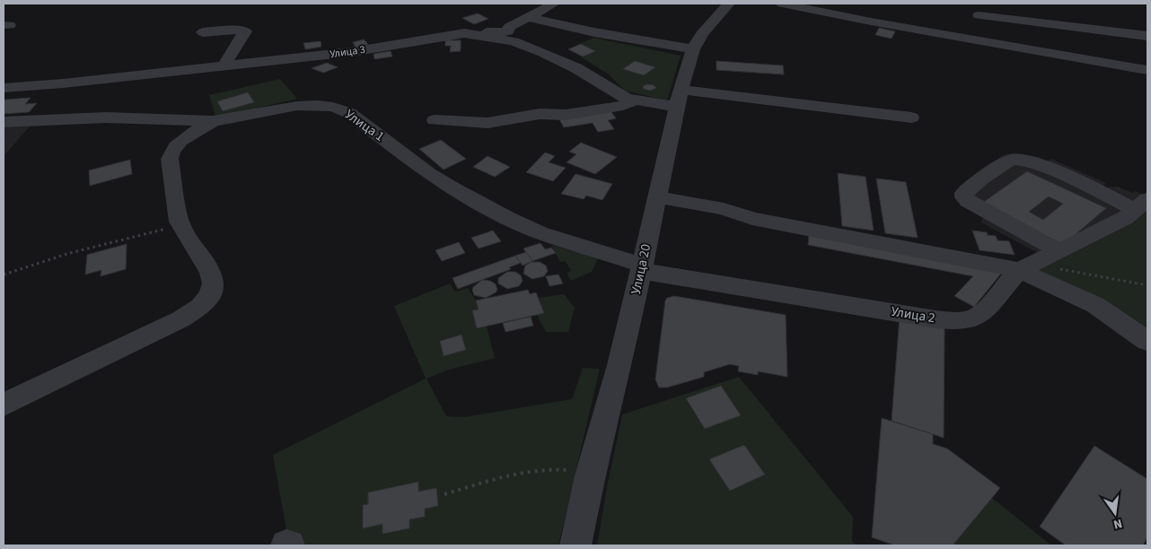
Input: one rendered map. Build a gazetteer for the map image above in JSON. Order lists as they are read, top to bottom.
{
  "streets": {
    "street": [
      "Улица 3",
      "Улица 1",
      "Улица 20",
      "Улица 2"
    ]
  },
  "crossings": [
    ["Улица 3", "Улица 20"],
    ["Улица 1", "Улица 20"],
    ["Улица 1", "Улица 2"],
    ["Улица 20", "Улица 2"]
  ],
  "north": "bottom"
}
